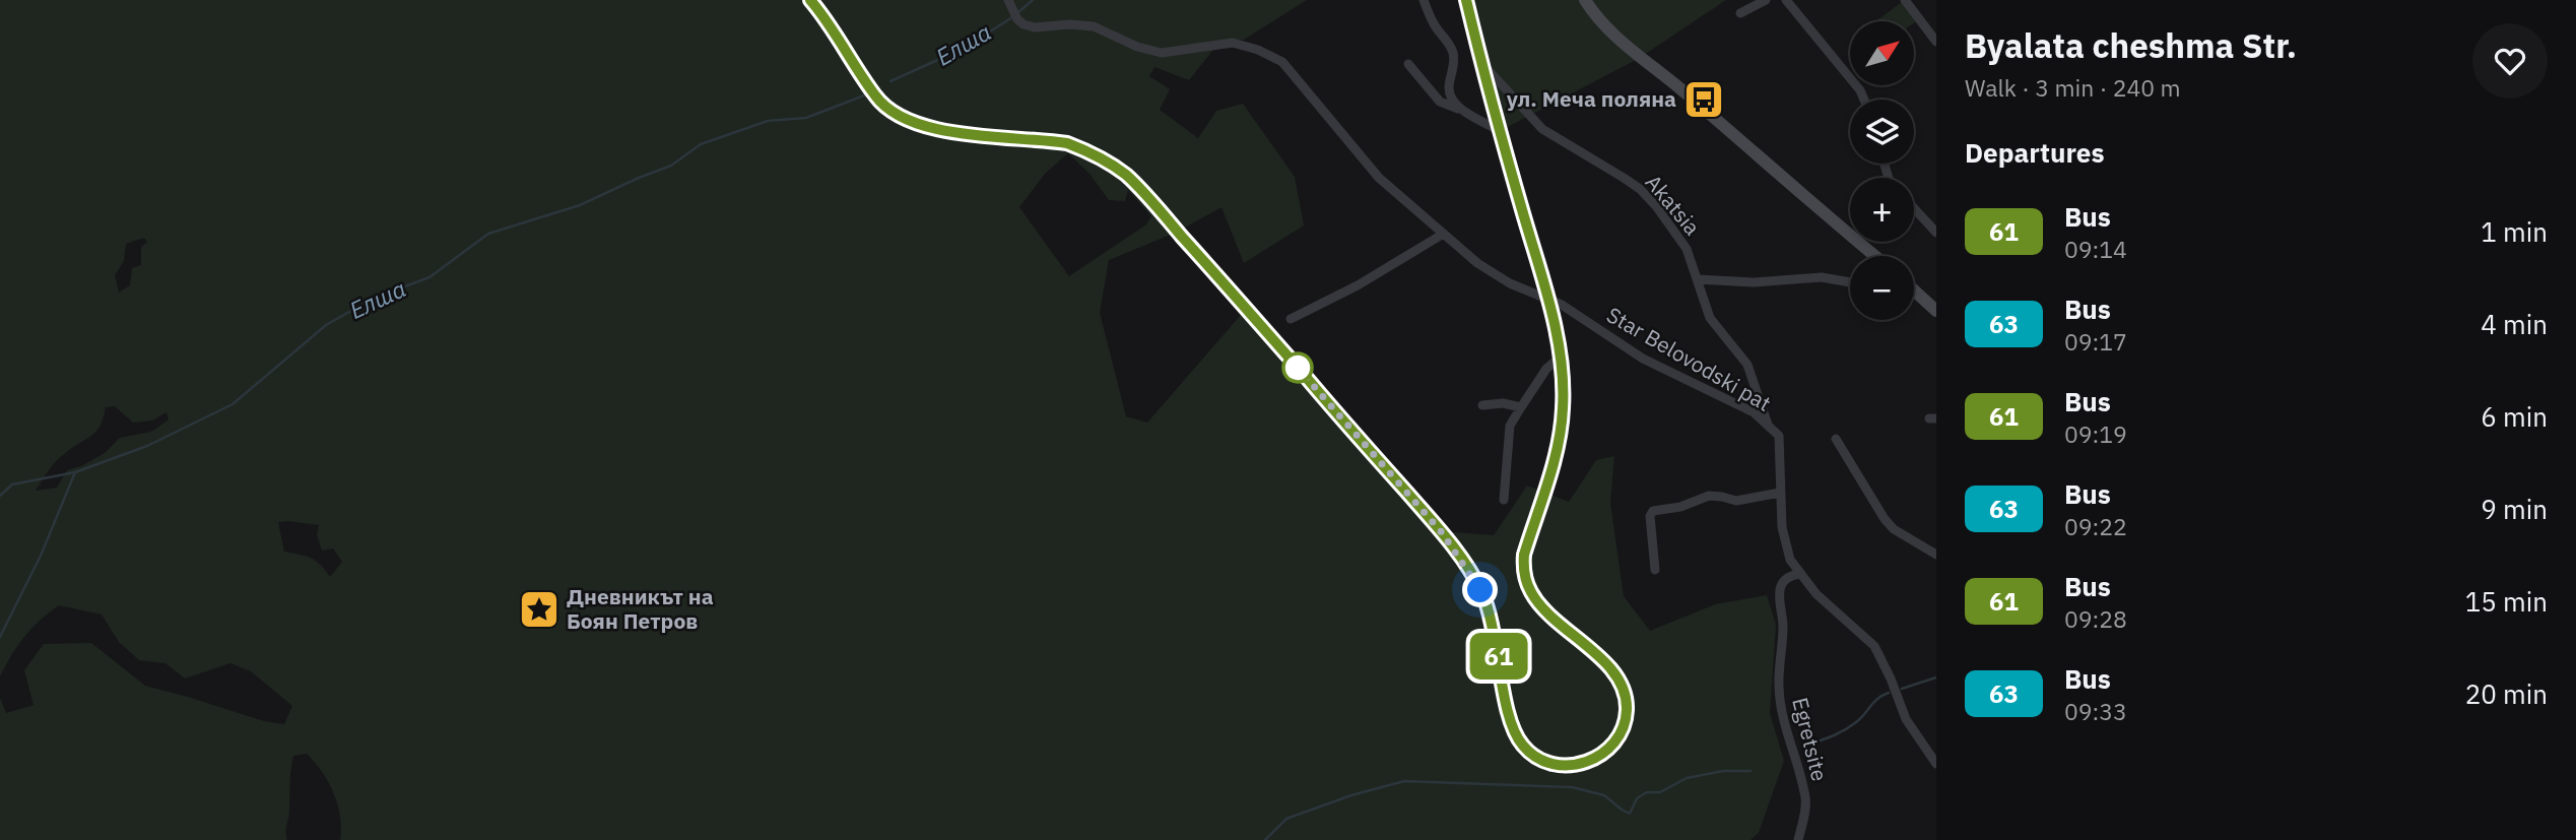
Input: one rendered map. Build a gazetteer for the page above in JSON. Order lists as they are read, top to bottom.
{
  "streets": {
    "street": ["Akatsia", "Star Belovodski pat", "Egretsite"]
  },
  "crossings": [
    ["Akatsia", "Star Belovodski pat"],
    ["Star Belovodski pat", "Egretsite"]
  ],
  "water": ["Елша"],
  "places": {
    "bus stop": ["ул. Меча поляна"],
    "place": ["Дневникът на Боян Петров"]
  },
  "lines": ["bus line 61"],
  "north": "top right",
  "page": {
    "on_map": "61",
    "heading": [
      ["Byalata cheshma Str.", "Walk · 3 min · 240 m"],
      "Departures"
    ],
    "map_buttons": ["+", "−"],
    "list": [
      {
        "mark": "61",
        "name": "Bus",
        "note": "09:14",
        "value": "1 min"
      },
      {
        "mark": "63",
        "name": "Bus",
        "note": "09:17",
        "value": "4 min"
      },
      {
        "mark": "61",
        "name": "Bus",
        "note": "09:19",
        "value": "6 min"
      },
      {
        "mark": "63",
        "name": "Bus",
        "note": "09:22",
        "value": "9 min"
      },
      {
        "mark": "61",
        "name": "Bus",
        "note": "09:28",
        "value": "15 min"
      },
      {
        "mark": "63",
        "name": "Bus",
        "note": "09:33",
        "value": "20 min"
      }
    ]
  }
}
